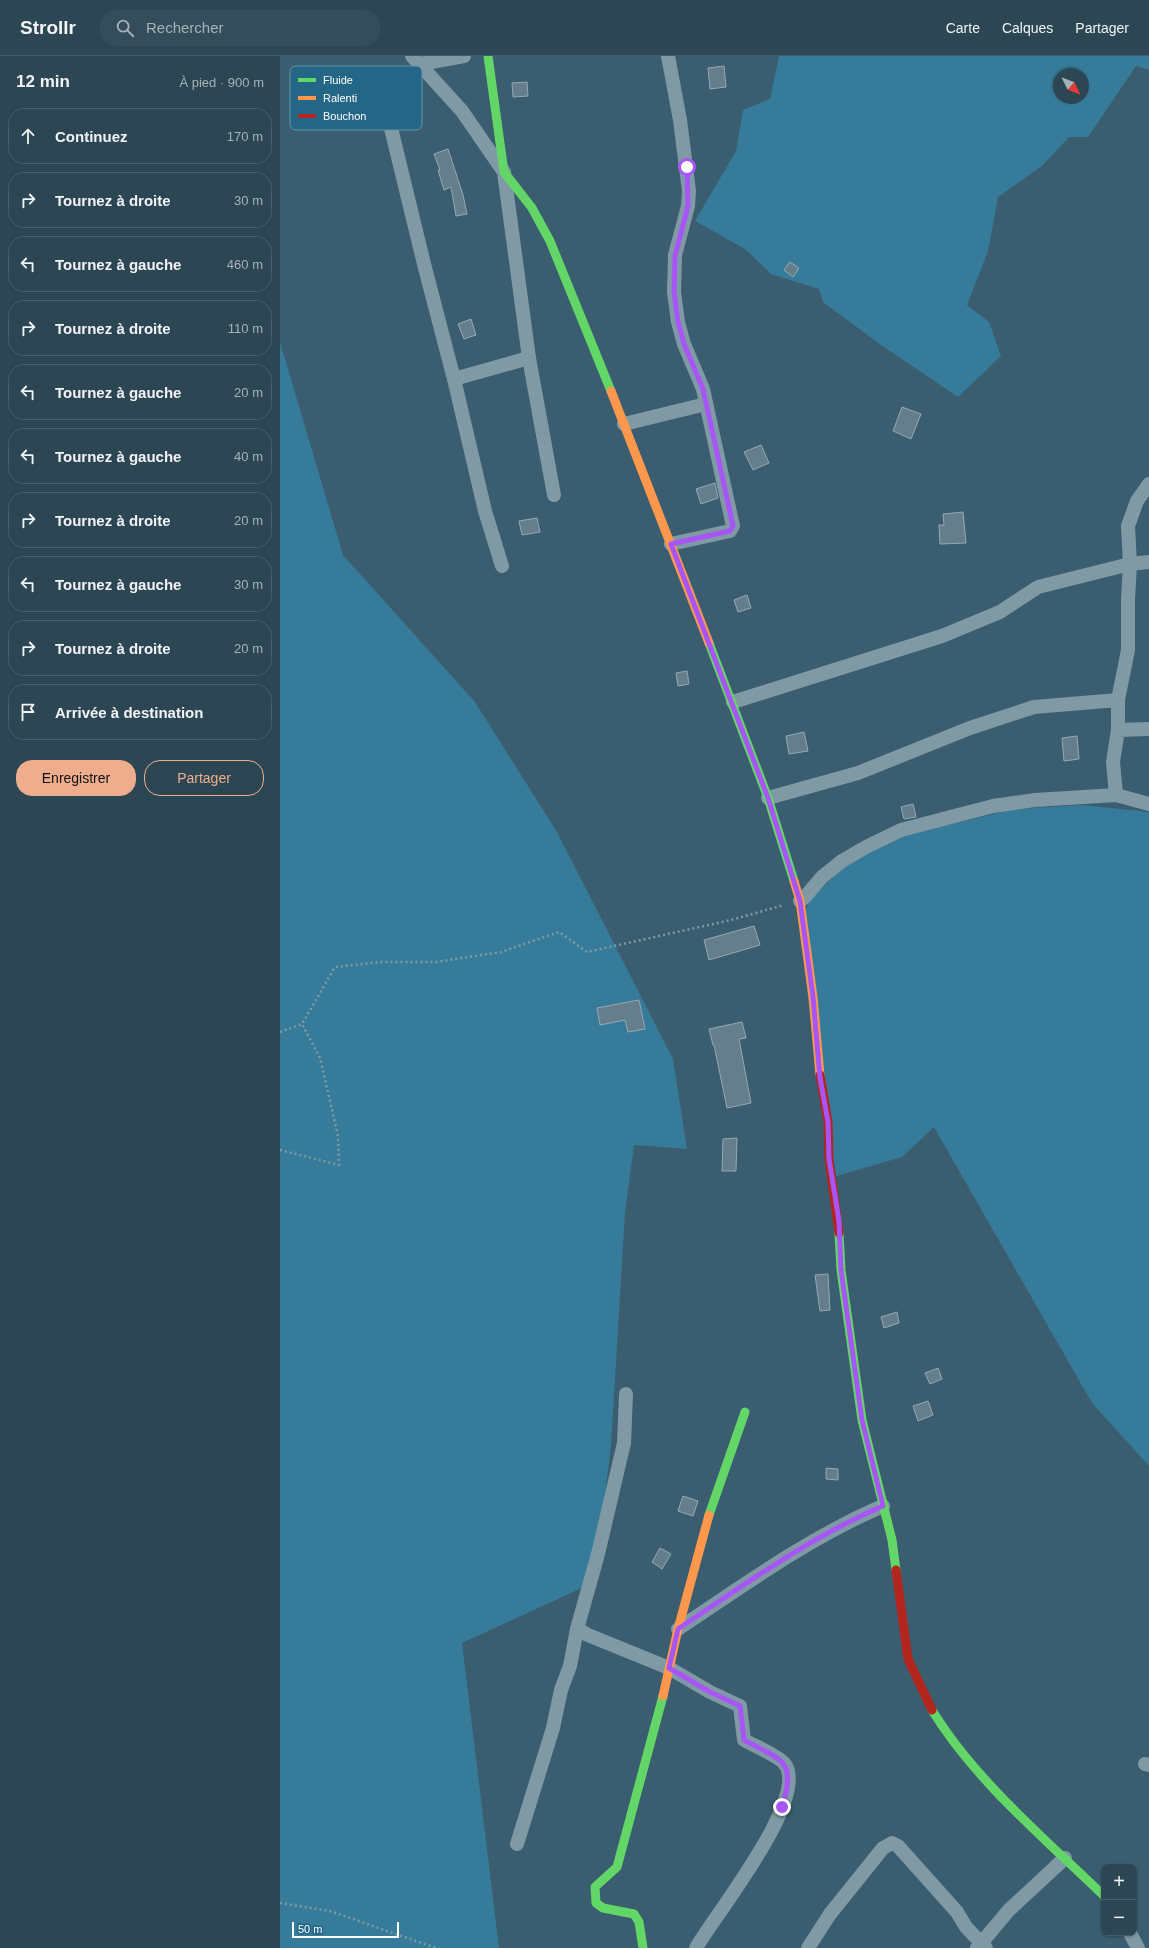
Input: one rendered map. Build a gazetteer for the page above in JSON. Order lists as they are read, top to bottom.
{
  "legend": ["Fluide", "Ralenti", "Bouchon"],
  "scale_bar": "50 m",
  "north": "bottom right",
  "page": {
    "header": "Strollr",
    "search": "Rechercher",
    "nav": ["Carte", "Calques", "Partager"],
    "heading": ["12 min", "À pied · 900 m"],
    "list": [
      ["Continuez", "170 m"],
      ["Tournez à droite", "30 m"],
      ["Tournez à gauche", "460 m"],
      ["Tournez à droite", "110 m"],
      ["Tournez à gauche", "20 m"],
      ["Tournez à gauche", "40 m"],
      ["Tournez à droite", "20 m"],
      ["Tournez à gauche", "30 m"],
      ["Tournez à droite", "20 m"],
      "Arrivée à destination"
    ],
    "buttons": ["Enregistrer", "Partager"],
    "map_buttons": ["+", "−"],
    "scale": "50 m"
  }
}
